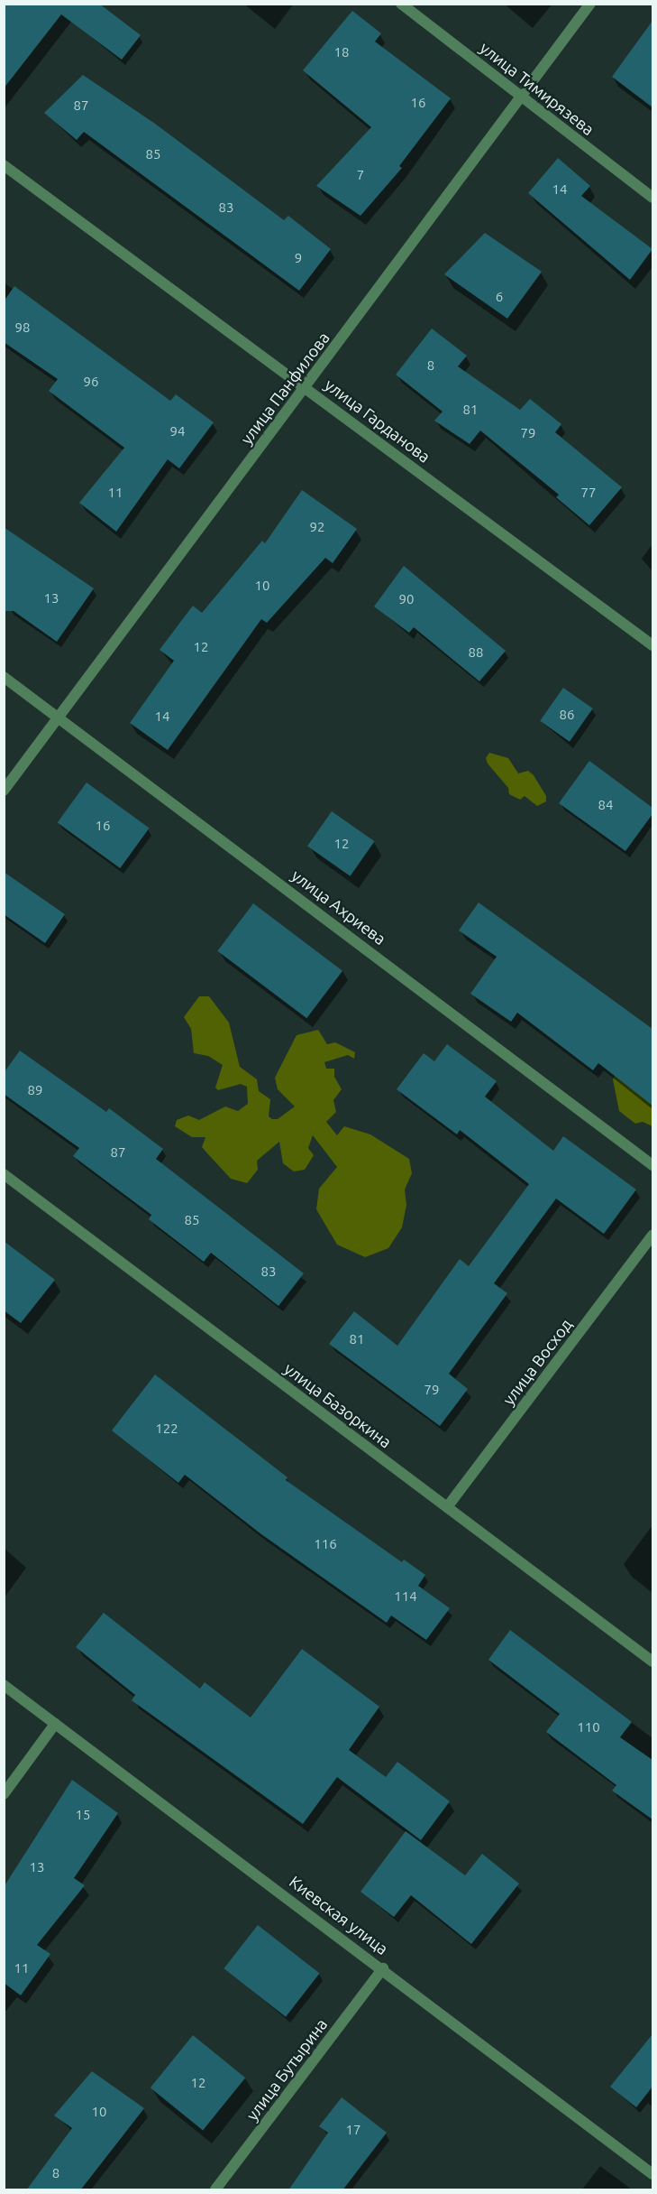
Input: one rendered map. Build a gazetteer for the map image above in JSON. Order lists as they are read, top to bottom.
{
  "streets": {
    "street": [
      "улица Тимирязева",
      "улица Панфилова",
      "улица Гарданова",
      "улица Ахриева",
      "улица Восход",
      "улица Базоркина",
      "Киевская улица",
      "улица Бутырина"
    ]
  },
  "crossings": [
    ["улица Тимирязева", "улица Панфилова"],
    ["улица Панфилова", "улица Гарданова"],
    ["улица Панфилова", "улица Ахриева"],
    ["улица Восход", "улица Базоркина"],
    ["Киевская улица", "улица Бутырина"]
  ],
  "house_numbers": [
    "18",
    "16",
    "87",
    "85",
    "7",
    "14",
    "83",
    "9",
    "6",
    "98",
    "8",
    "96",
    "81",
    "94",
    "79",
    "11",
    "77",
    "92",
    "10",
    "13",
    "90",
    "12",
    "88",
    "86",
    "14",
    "84",
    "16",
    "12",
    "89",
    "87",
    "85",
    "83",
    "81",
    "79",
    "122",
    "116",
    "114",
    "110",
    "15",
    "13",
    "11",
    "12",
    "10",
    "17",
    "8"
  ]
}
